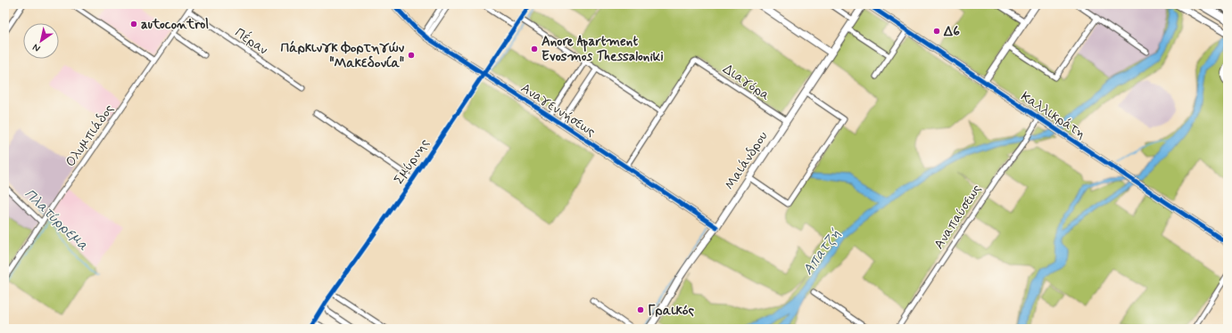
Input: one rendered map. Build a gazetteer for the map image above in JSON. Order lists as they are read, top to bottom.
{
  "streets": {
    "street": [
      "Πέραν",
      "Διαγόρα",
      "Αναγεννήσεως",
      "Καλλικράτη",
      "Ολυμπιάδος",
      "Μαιάνδρου",
      "Σμύρνης",
      "Αναπαύσεως"
    ]
  },
  "crossings": [
    ["Πέραν", "Ολυμπιάδος"],
    ["Διαγόρα", "Μαιάνδρου"],
    ["Αναγεννήσεως", "Μαιάνδρου"],
    ["Αναγεννήσεως", "Σμύρνης"],
    ["Καλλικράτη", "Αναπαύσεως"]
  ],
  "water": ["Πλατύρρεμα", "Απατζή"],
  "places": [
    "autocontrol",
    "Δ6",
    "Anore Apartment Evosmos Thessaloniki",
    "Πάρκινγκ Φορτηγών \"Μακεδονία\"",
    "Γραικός"
  ],
  "north": "bottom left"
}
